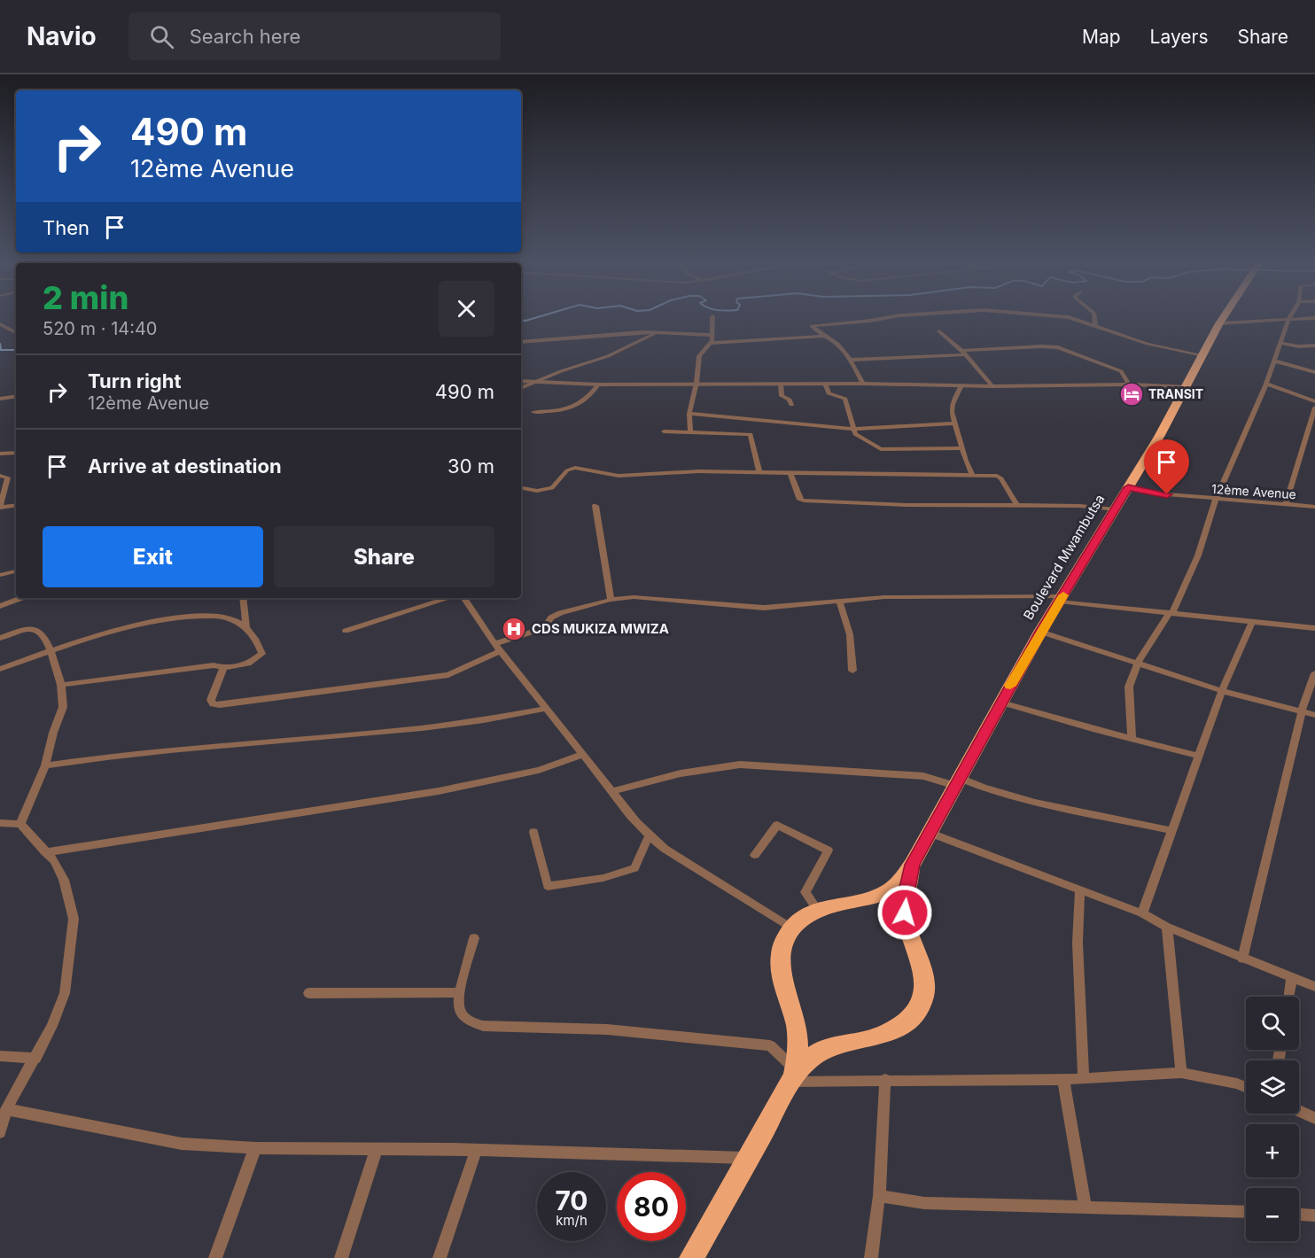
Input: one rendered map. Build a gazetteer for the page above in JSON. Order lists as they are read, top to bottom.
{
  "streets": {
    "highway": ["Boulevard Mwambutsa"],
    "street": ["12ème Avenue"]
  },
  "crossings": [
    ["12ème Avenue", "Boulevard Mwambutsa"]
  ],
  "places": {
    "hotel": ["TRANSIT"],
    "hospital": ["CDS MUKIZA MWIZA"]
  },
  "page": {
    "header": "Navio",
    "search": "Search here",
    "nav": ["Map", "Layers", "Share"],
    "turn": ["490 m", "12ème Avenue"],
    "then": "Then",
    "heading": ["2 min", "520 m · 14:40"],
    "list": [
      {
        "name": "Turn right",
        "note": "12ème Avenue",
        "value": "490 m"
      },
      {
        "name": "Arrive at destination",
        "value": "30 m"
      }
    ],
    "buttons": ["Exit", "Share"],
    "map_buttons": ["+", "−"],
    "speed": "70 km/h",
    "limit": "80"
  }
}
